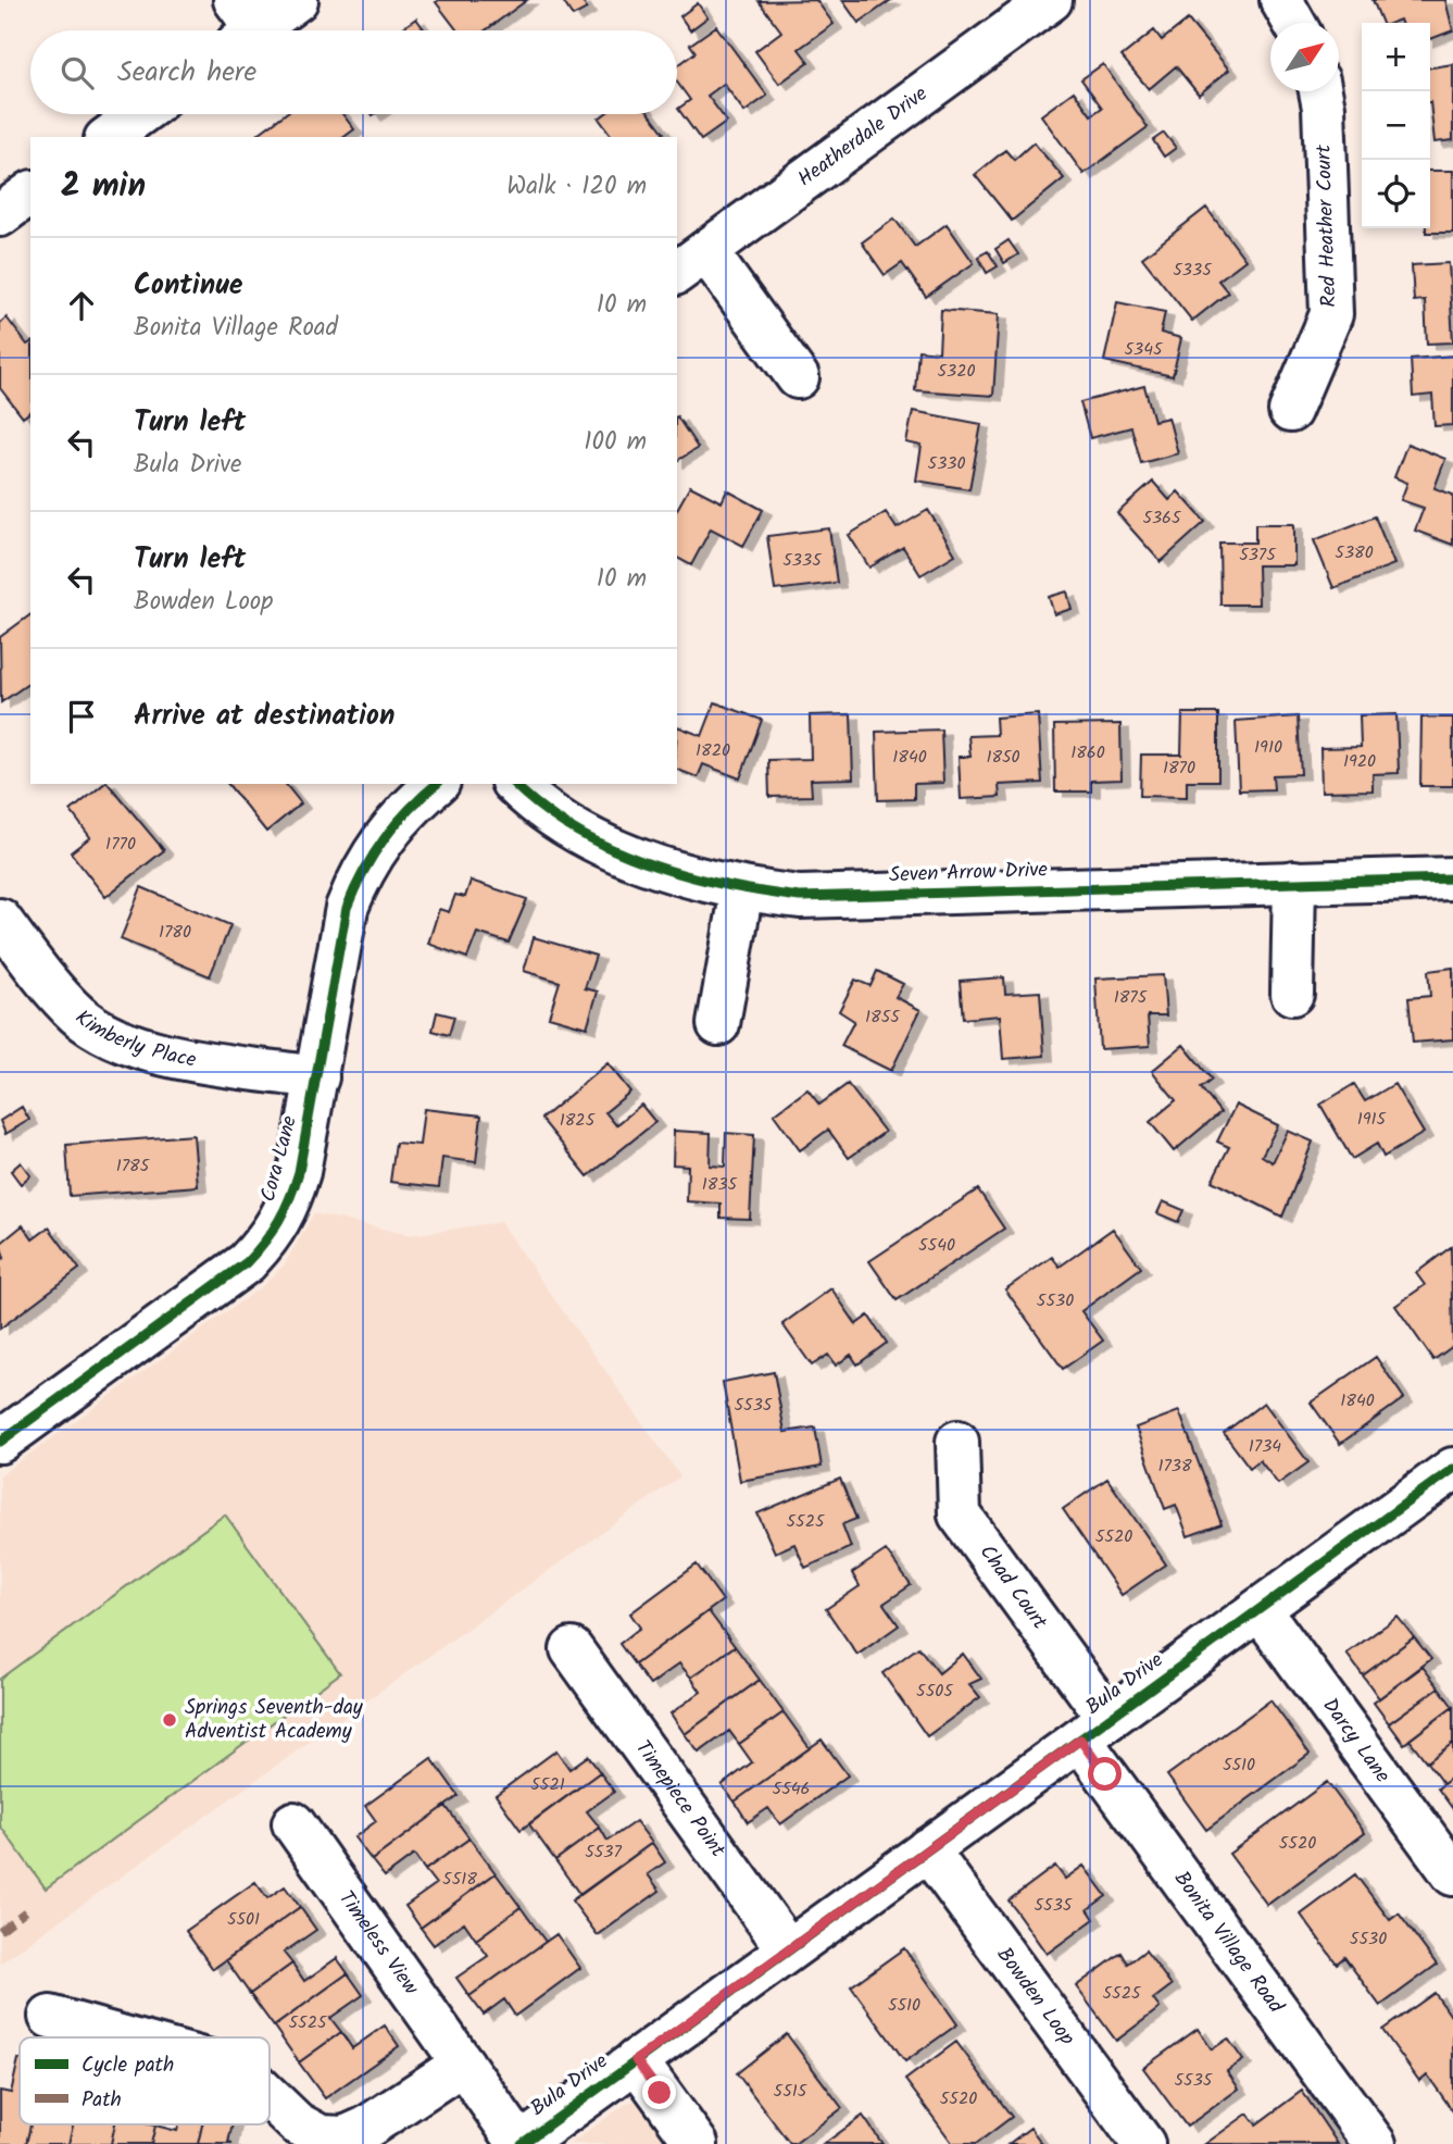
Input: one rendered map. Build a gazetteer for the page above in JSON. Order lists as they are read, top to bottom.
{
  "streets": {
    "street": [
      "Heatherdale Drive",
      "Red Heather Court",
      "Seven Arrow Drive",
      "Kimberly Place",
      "Cora Lane",
      "Chad Court",
      "Bula Drive",
      "Darcy Lane",
      "Timepiece Point",
      "Bonita Village Road",
      "Timeless View",
      "Bowden Loop"
    ]
  },
  "crossings": [
    ["Kimberly Place", "Cora Lane"],
    ["Chad Court", "Bula Drive"],
    ["Chad Court", "Bonita Village Road"],
    ["Bula Drive", "Darcy Lane"],
    ["Bula Drive", "Timepiece Point"],
    ["Bula Drive", "Bonita Village Road"],
    ["Bula Drive", "Timeless View"],
    ["Bula Drive", "Bowden Loop"]
  ],
  "places": ["Springs Seventh-day Adventist Academy"],
  "house_numbers": [
    "5335",
    "5345",
    "5320",
    "5330",
    "5365",
    "5380",
    "5375",
    "5335",
    "1910",
    "1820",
    "1860",
    "1840",
    "1850",
    "1920",
    "1870",
    "1770",
    "1780",
    "1875",
    "1855",
    "1915",
    "1825",
    "1785",
    "1835",
    "5540",
    "5530",
    "1840",
    "5535",
    "1734",
    "1738",
    "5525",
    "5520",
    "5505",
    "5510",
    "5521",
    "5546",
    "5520",
    "5537",
    "5518",
    "5535",
    "5501",
    "5530",
    "5525",
    "5510",
    "5525",
    "5535",
    "5515",
    "5520"
  ],
  "legend": ["Cycle path", "Path"],
  "north": "top right",
  "page": {
    "map_buttons": ["+", "−"],
    "search": "Search here",
    "heading": ["2 min", "Walk · 120 m"],
    "list": [
      ["Continue", "Bonita Village Road", "10 m"],
      ["Turn left", "Bula Drive", "100 m"],
      ["Turn left", "Bowden Loop", "10 m"],
      "Arrive at destination"
    ]
  }
}
